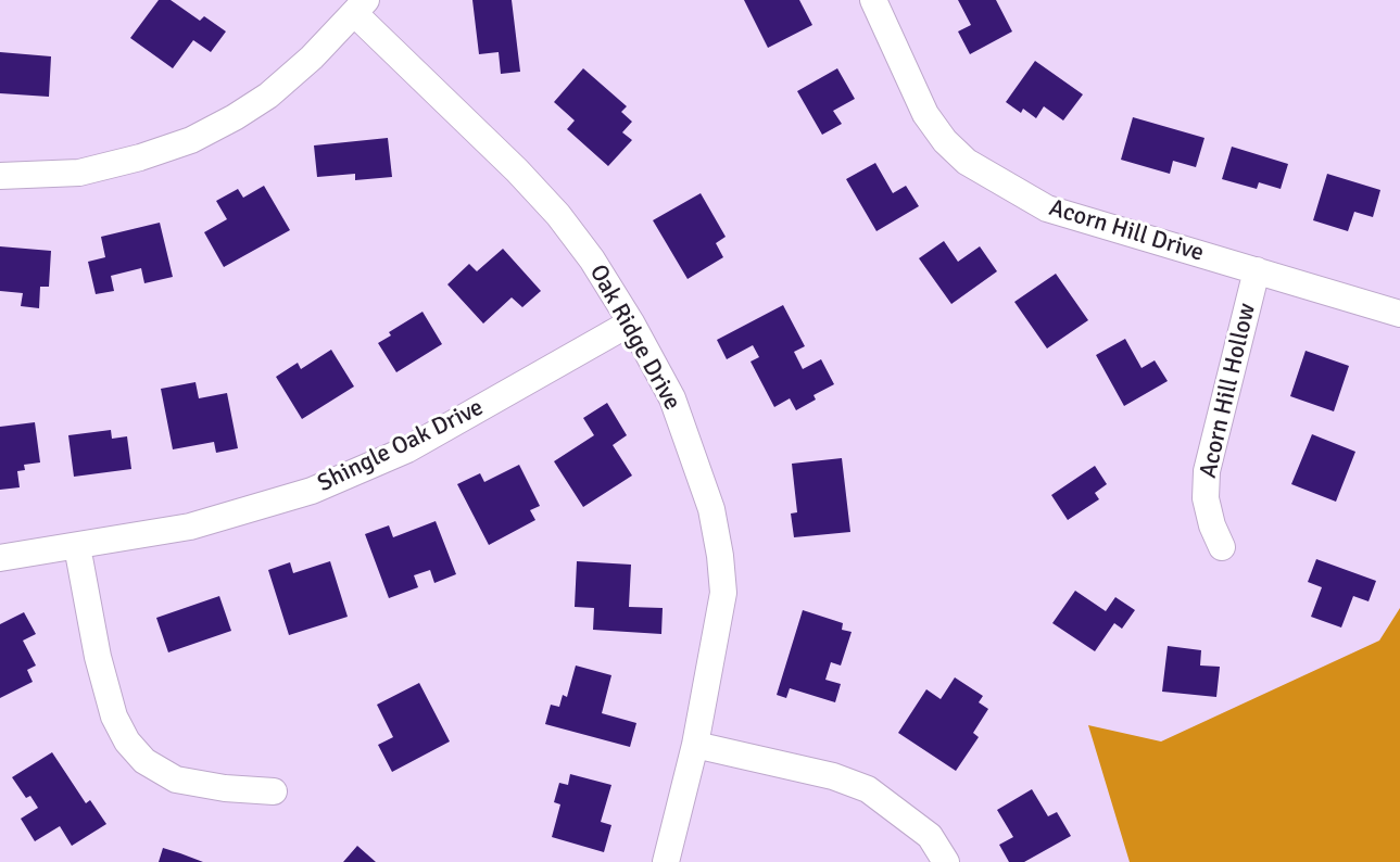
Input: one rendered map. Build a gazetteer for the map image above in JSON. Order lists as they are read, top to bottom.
{
  "streets": {
    "street": [
      "Acorn Hill Drive",
      "Oak Ridge Drive",
      "Acorn Hill Hollow",
      "Shingle Oak Drive"
    ]
  },
  "crossings": [
    ["Acorn Hill Drive", "Acorn Hill Hollow"],
    ["Oak Ridge Drive", "Shingle Oak Drive"]
  ]
}
